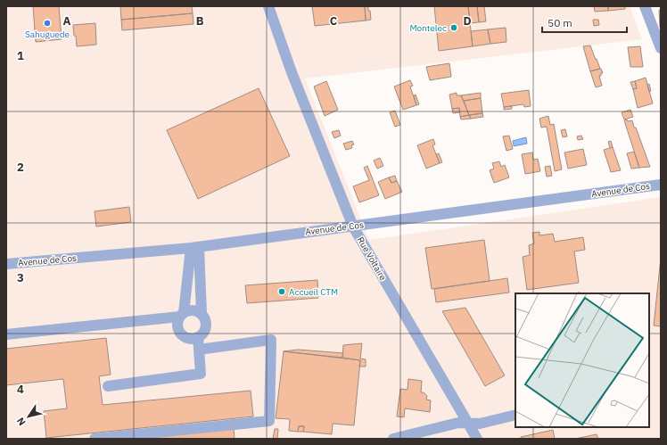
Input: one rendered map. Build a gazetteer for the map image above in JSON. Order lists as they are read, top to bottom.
{
  "streets": {
    "street": ["Avenue de Cos", "Rue Voltaire"]
  },
  "crossings": [
    ["Avenue de Cos", "Rue Voltaire"]
  ],
  "places": ["Sahuguede", "Montelec", "Accueil CTM"],
  "scale_bar": "50 m",
  "north": "bottom left",
  "grid": {
    "columns": [
      "A",
      "B",
      "C",
      "D"
    ],
    "rows": [
      "1",
      "2",
      "3",
      "4"
    ]
  }
}
